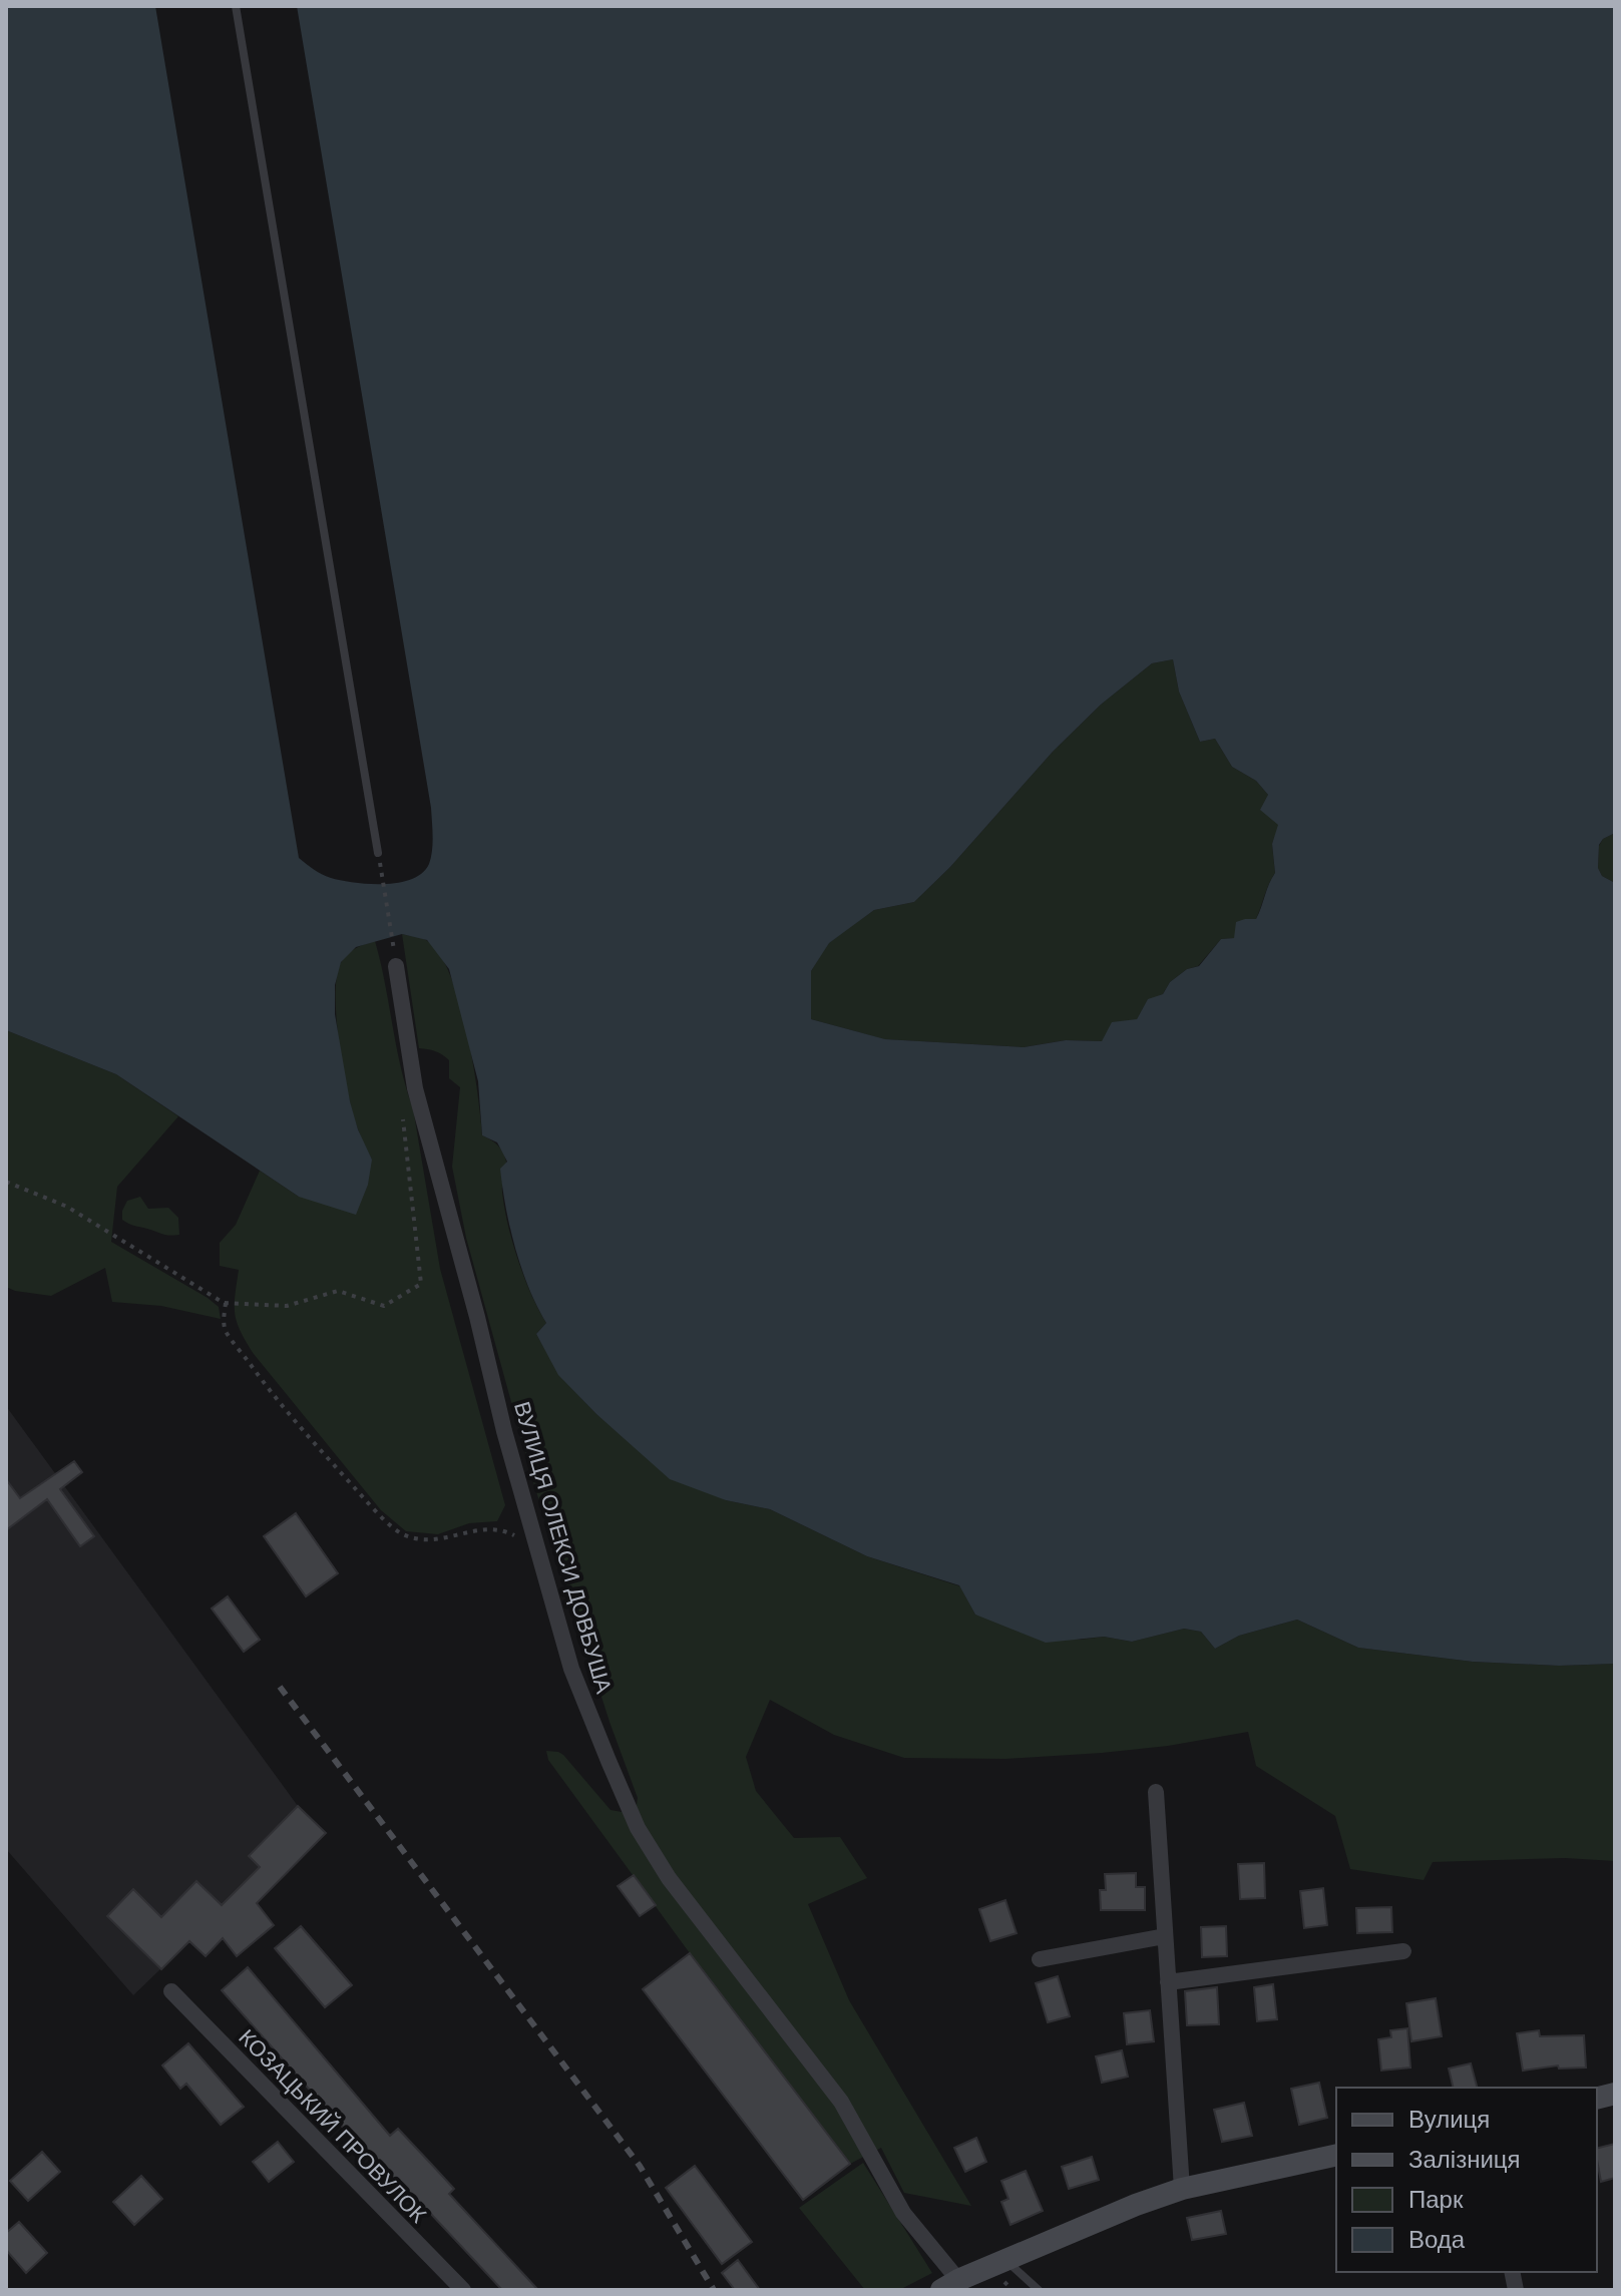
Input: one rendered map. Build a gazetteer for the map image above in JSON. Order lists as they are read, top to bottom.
{
  "streets": {
    "street": ["ВУЛИЦЯ ОЛЕКСИ ДОВБУША", "КОЗАЦЬКИЙ ПРОВУЛОК"]
  },
  "legend": [
    "Вулиця",
    "Залізниця",
    "Парк",
    "Вода"
  ]
}
